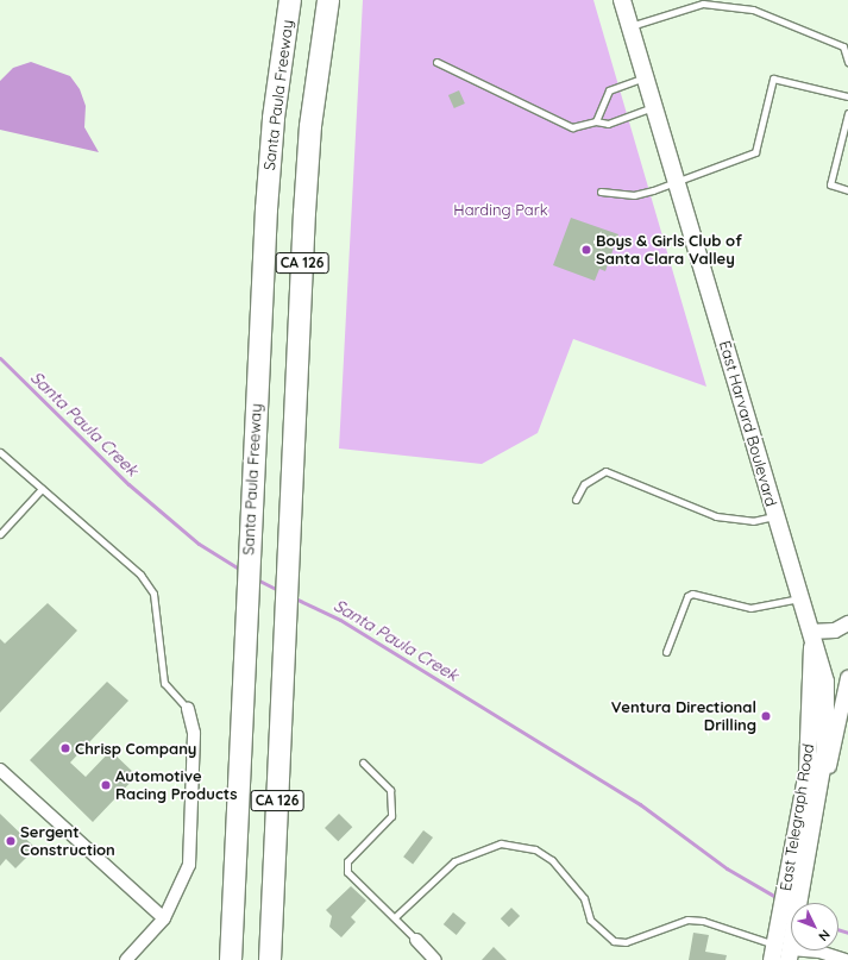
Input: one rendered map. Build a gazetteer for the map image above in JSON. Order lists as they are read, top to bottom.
{
  "streets": {
    "highway": ["Santa Paula Freeway", "CA 126"],
    "main road": ["East Harvard Boulevard", "East Telegraph Road"]
  },
  "crossings": [
    ["East Harvard Boulevard", "East Telegraph Road"]
  ],
  "water": ["Santa Paula Creek"],
  "parks": ["Harding Park"],
  "places": [
    "Boys & Girls Club of Santa Clara Valley",
    "Ventura Directional Drilling",
    "Chrisp Company",
    "Automotive Racing Products",
    "Sergent Construction"
  ],
  "north": "bottom right"
}
